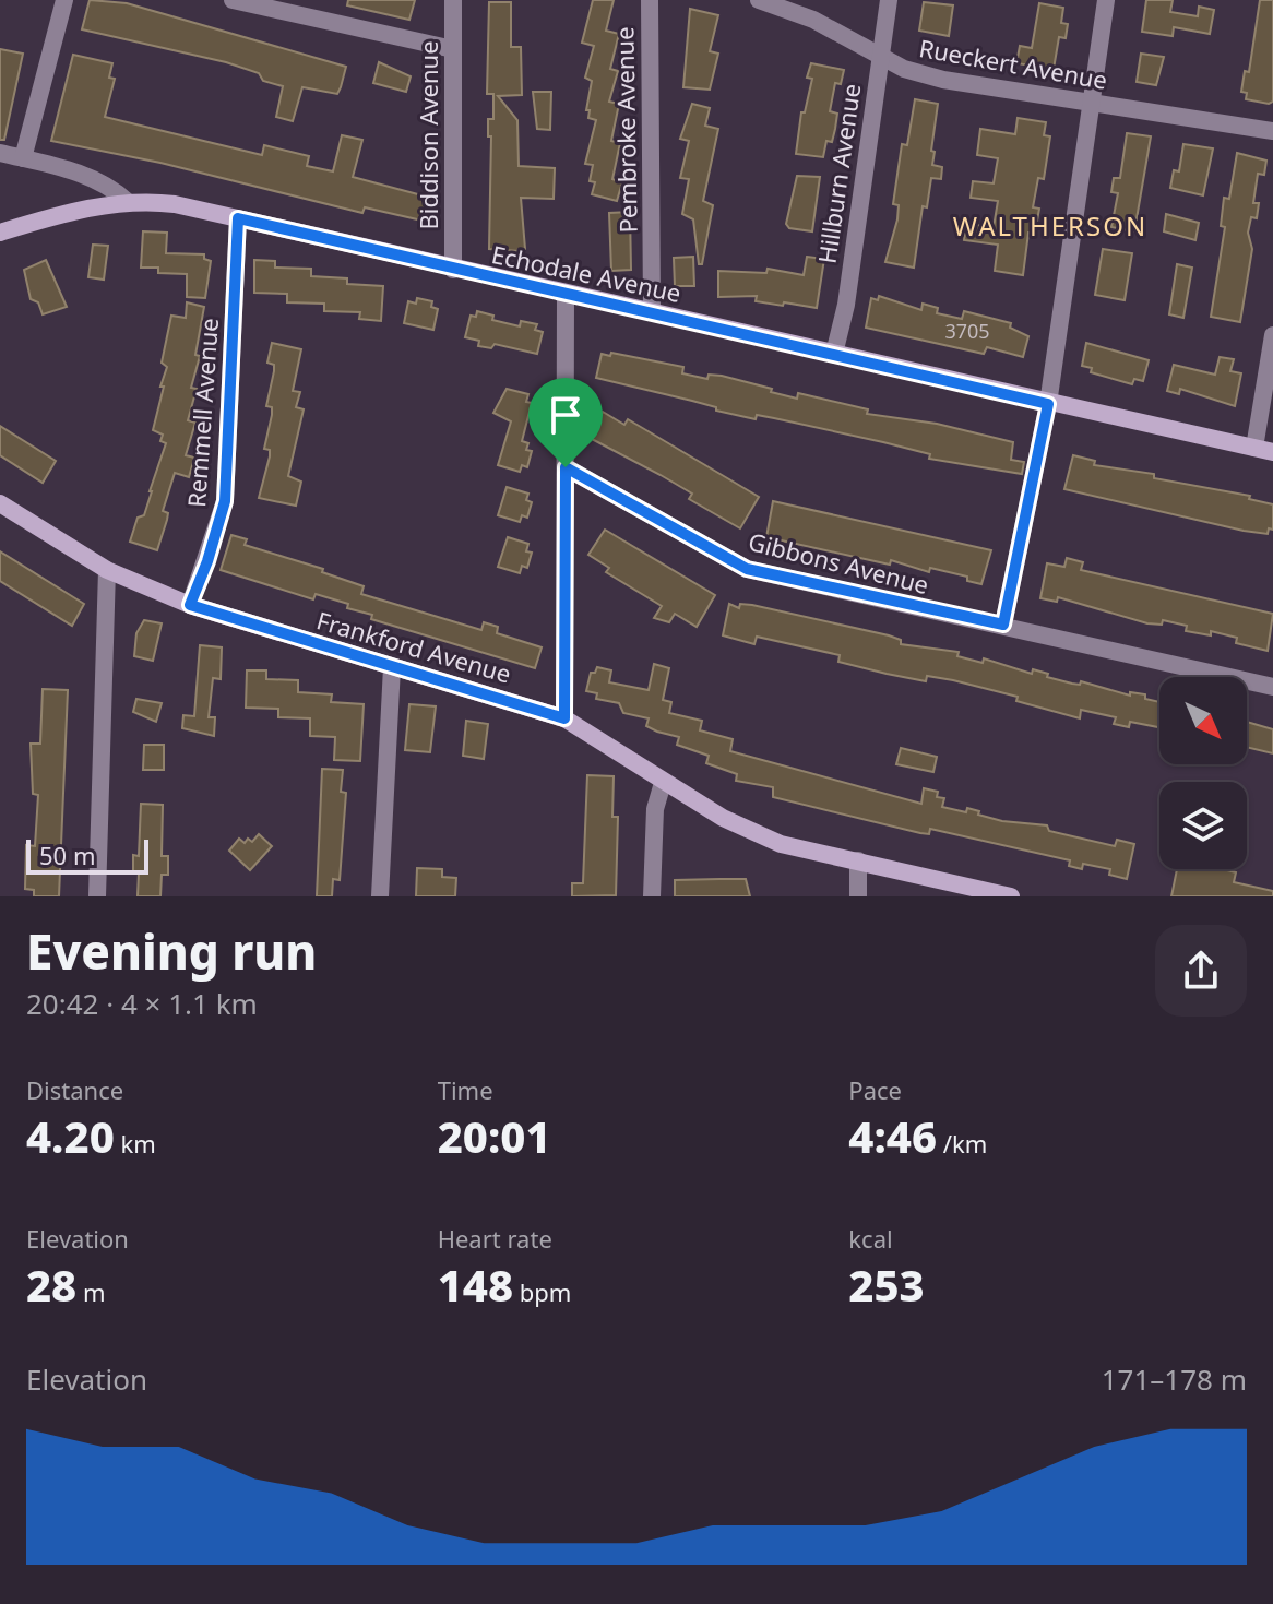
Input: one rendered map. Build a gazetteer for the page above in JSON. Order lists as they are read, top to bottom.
{
  "streets": {
    "main road": ["Echodale Avenue", "Frankford Avenue"],
    "street": [
      "Rueckert Avenue",
      "Pembroke Avenue",
      "Biddison Avenue",
      "Hillburn Avenue",
      "Remmell Avenue",
      "Gibbons Avenue"
    ]
  },
  "crossings": [
    ["Rueckert Avenue", "Hillburn Avenue"],
    ["Pembroke Avenue", "Echodale Avenue"],
    ["Biddison Avenue", "Echodale Avenue"],
    ["Hillburn Avenue", "Echodale Avenue"],
    ["Echodale Avenue", "Remmell Avenue"],
    ["Remmell Avenue", "Frankford Avenue"]
  ],
  "districts": ["WALTHERSON"],
  "house_numbers": ["3705"],
  "scale_bar": "50 m",
  "north": "bottom right",
  "page": {
    "scale": "50 m",
    "heading": ["Evening run", "20:42 · 4 × 1.1 km"],
    "stats": [
      ["Distance", "4.20 km"],
      ["Time", "20:01"],
      ["Pace", "4:46 /km"],
      ["Elevation", "28 m"],
      ["Heart rate", "148 bpm"],
      ["kcal", "253"]
    ],
    "chart": ["Elevation", "171–178 m"]
  }
}
